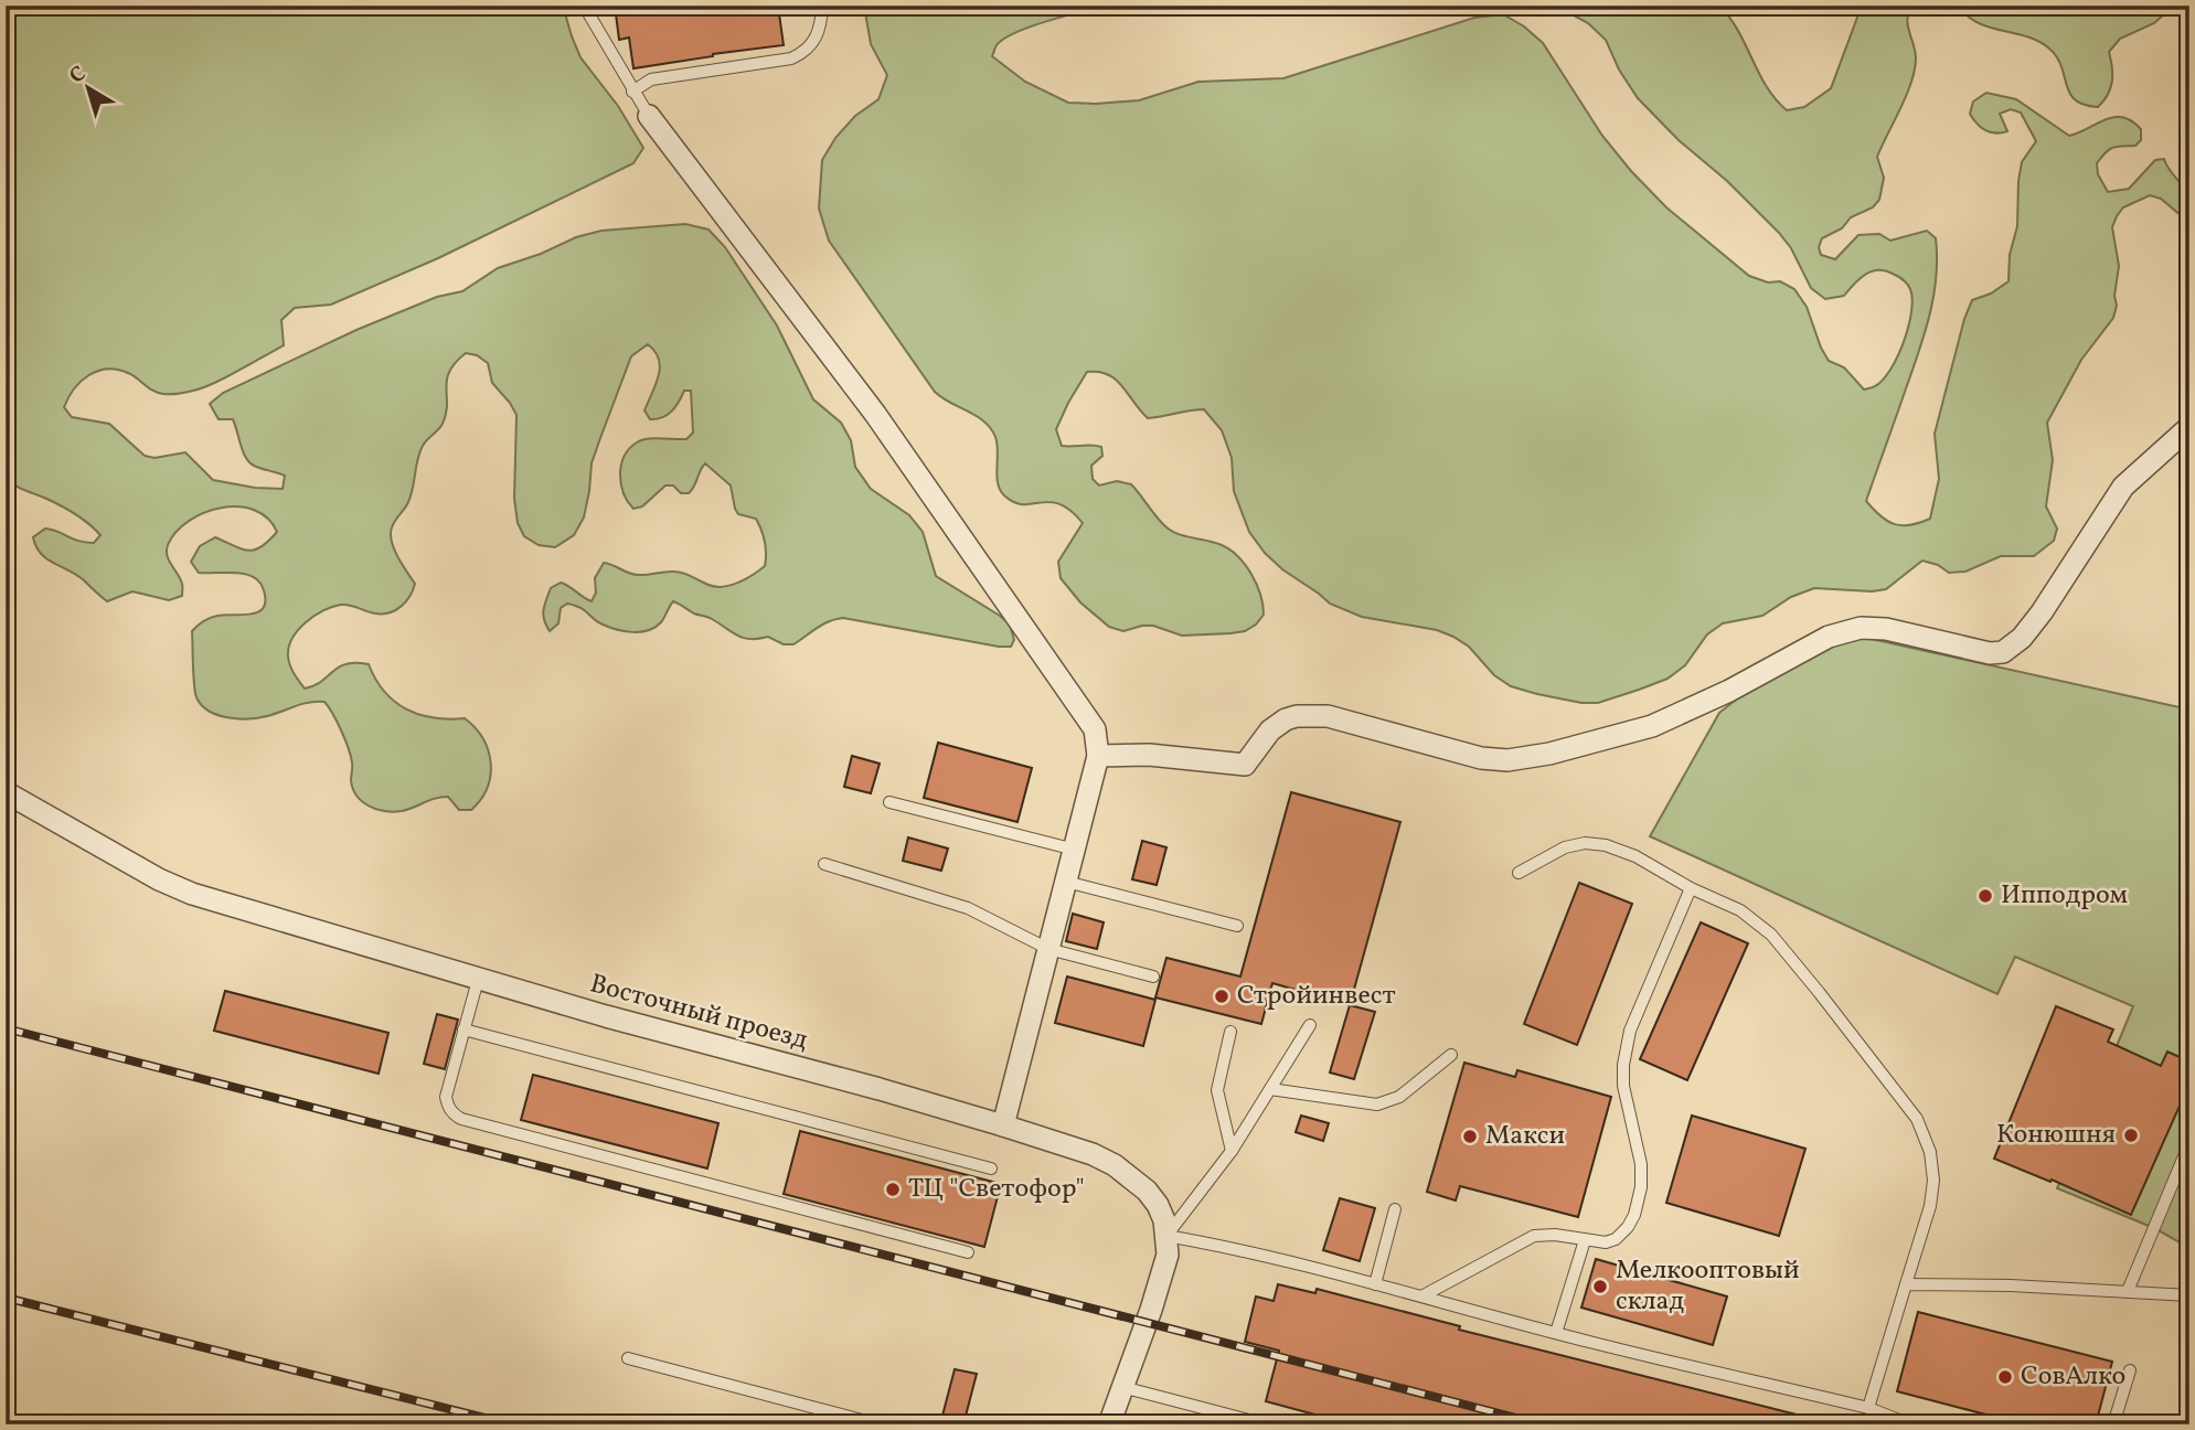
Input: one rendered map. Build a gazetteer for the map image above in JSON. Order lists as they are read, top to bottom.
{
  "streets": {
    "street": ["Восточный проезд"]
  },
  "places": [
    "Ипподром",
    "Стройинвест",
    "Конюшня",
    "Макси",
    "ТЦ \"Светофор\"",
    "Мелкооптовый склад",
    "СовАлко"
  ],
  "north": "top left"
}
